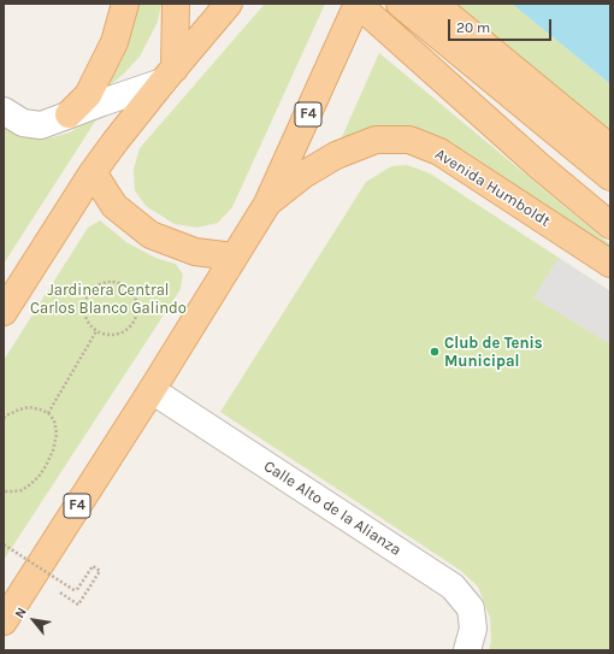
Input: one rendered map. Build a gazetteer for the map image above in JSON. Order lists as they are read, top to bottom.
{
  "streets": {
    "main road": ["F4", "Avenida Humboldt"],
    "street": ["Calle Alto de la Alianza"]
  },
  "crossings": [
    ["F4", "Avenida Humboldt"],
    ["F4", "Calle Alto de la Alianza"]
  ],
  "parks": ["Jardinera Central Carlos Blanco Galindo"],
  "places": ["Club de Tenis Municipal"],
  "scale_bar": "20 m",
  "north": "top left"
}
